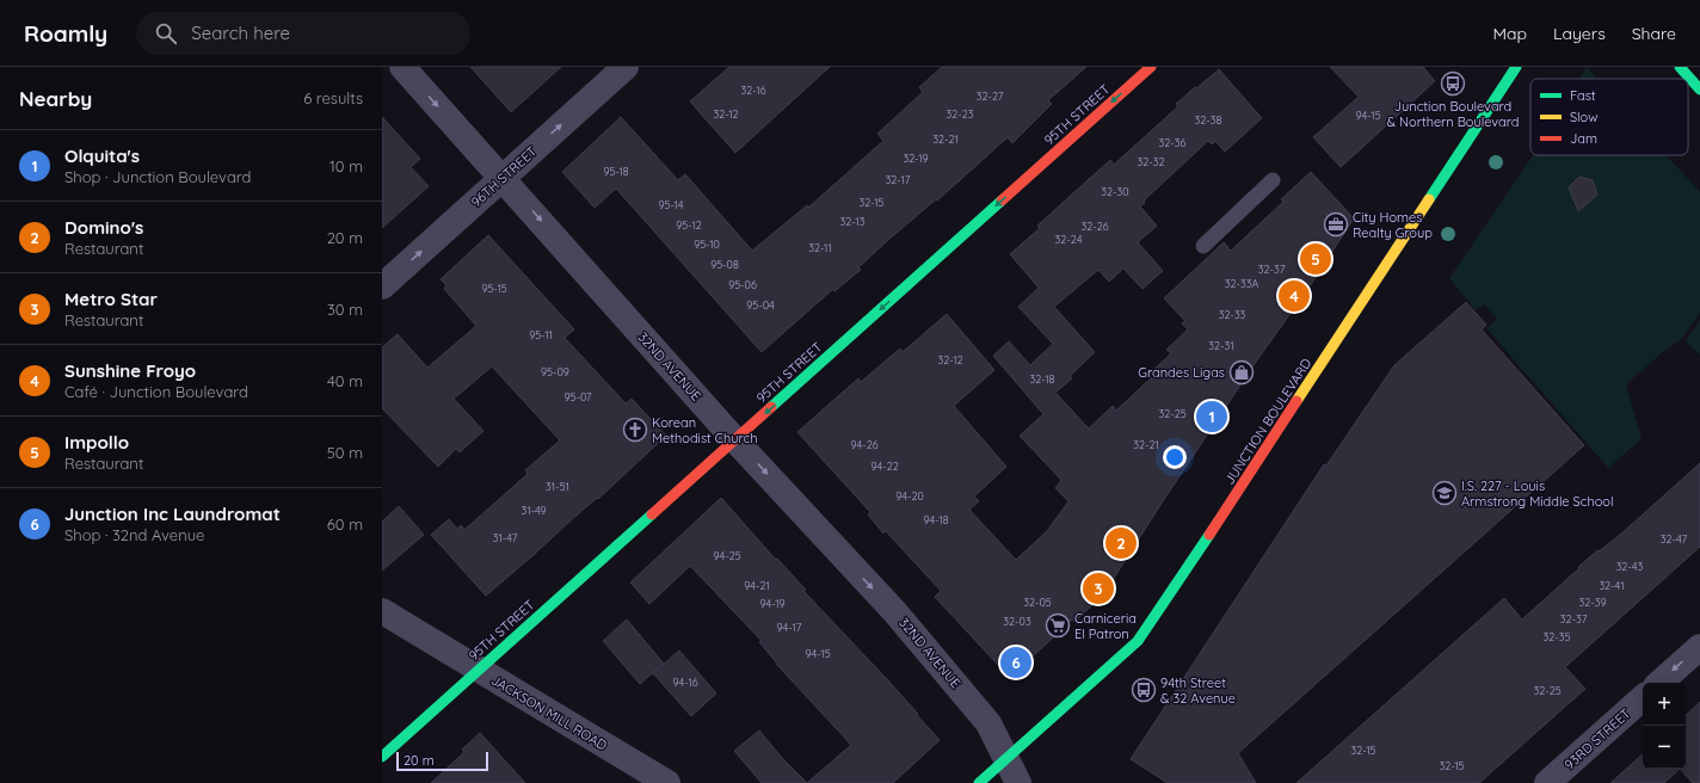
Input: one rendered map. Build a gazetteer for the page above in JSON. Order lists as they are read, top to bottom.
{
  "streets": {
    "street": [
      "95TH STREET",
      "96TH STREET",
      "32ND AVENUE",
      "JUNCTION BOULEVARD",
      "JACKSON MILL ROAD",
      "93RD STREET"
    ]
  },
  "crossings": [
    ["95TH STREET", "32ND AVENUE"],
    ["95TH STREET", "JACKSON MILL ROAD"],
    ["96TH STREET", "32ND AVENUE"],
    ["32ND AVENUE", "JUNCTION BOULEVARD"]
  ],
  "one_way": ["95TH STREET", "96TH STREET", "32ND AVENUE"],
  "places": {
    "bus stop": ["Junction Boulevard & Northern Boulevard", "94th Street & 32 Avenue"],
    "office": ["City Homes Realty Group"],
    "shop": ["Grandes Ligas"],
    "church": ["Korean Methodist Church"],
    "school or university": ["I.S. 227 - Louis Armstrong Middle School"],
    "supermarket": ["Carniceria El Patron"]
  },
  "house_numbers": [
    "32-16",
    "32-27",
    "32-12",
    "32-23",
    "94-15",
    "32-38",
    "32-21",
    "32-36",
    "32-19",
    "32-32",
    "95-18",
    "32-17",
    "32-30",
    "32-15",
    "95-14",
    "32-13",
    "95-12",
    "32-26",
    "32-24",
    "95-10",
    "32-11",
    "95-08",
    "32-37",
    "32-33A",
    "95-06",
    "95-15",
    "95-04",
    "32-33",
    "95-11",
    "32-31",
    "32-12",
    "95-09",
    "32-18",
    "95-07",
    "32-25",
    "94-26",
    "32-21",
    "94-22",
    "31-51",
    "94-20",
    "31-49",
    "94-18",
    "31-47",
    "32-47",
    "94-25",
    "32-43",
    "94-21",
    "32-41",
    "32-05",
    "32-39",
    "94-19",
    "32-37",
    "32-03",
    "94-17",
    "32-35",
    "94-15",
    "94-16",
    "32-25",
    "32-15",
    "32-15"
  ],
  "legend": ["Fast", "Slow", "Jam"],
  "scale_bar": "20 m",
  "page": {
    "header": "Roamly",
    "search": "Search here",
    "nav": ["Map", "Layers", "Share"],
    "heading": ["Nearby", "6 results"],
    "list": [
      {
        "mark": "1",
        "name": "Olquita's",
        "note": "Shop · Junction Boulevard",
        "value": "10 m"
      },
      {
        "mark": "2",
        "name": "Domino's",
        "note": "Restaurant",
        "value": "20 m"
      },
      {
        "mark": "3",
        "name": "Metro Star",
        "note": "Restaurant",
        "value": "30 m"
      },
      {
        "mark": "4",
        "name": "Sunshine Froyo",
        "note": "Café · Junction Boulevard",
        "value": "40 m"
      },
      {
        "mark": "5",
        "name": "Impollo",
        "note": "Restaurant",
        "value": "50 m"
      },
      {
        "mark": "6",
        "name": "Junction Inc Laundromat",
        "note": "Shop · 32nd Avenue",
        "value": "60 m"
      }
    ],
    "pins": [
      "5",
      "4",
      "1",
      "2",
      "3",
      "6"
    ],
    "map_buttons": ["+", "−"],
    "scale": "20 m"
  }
}
